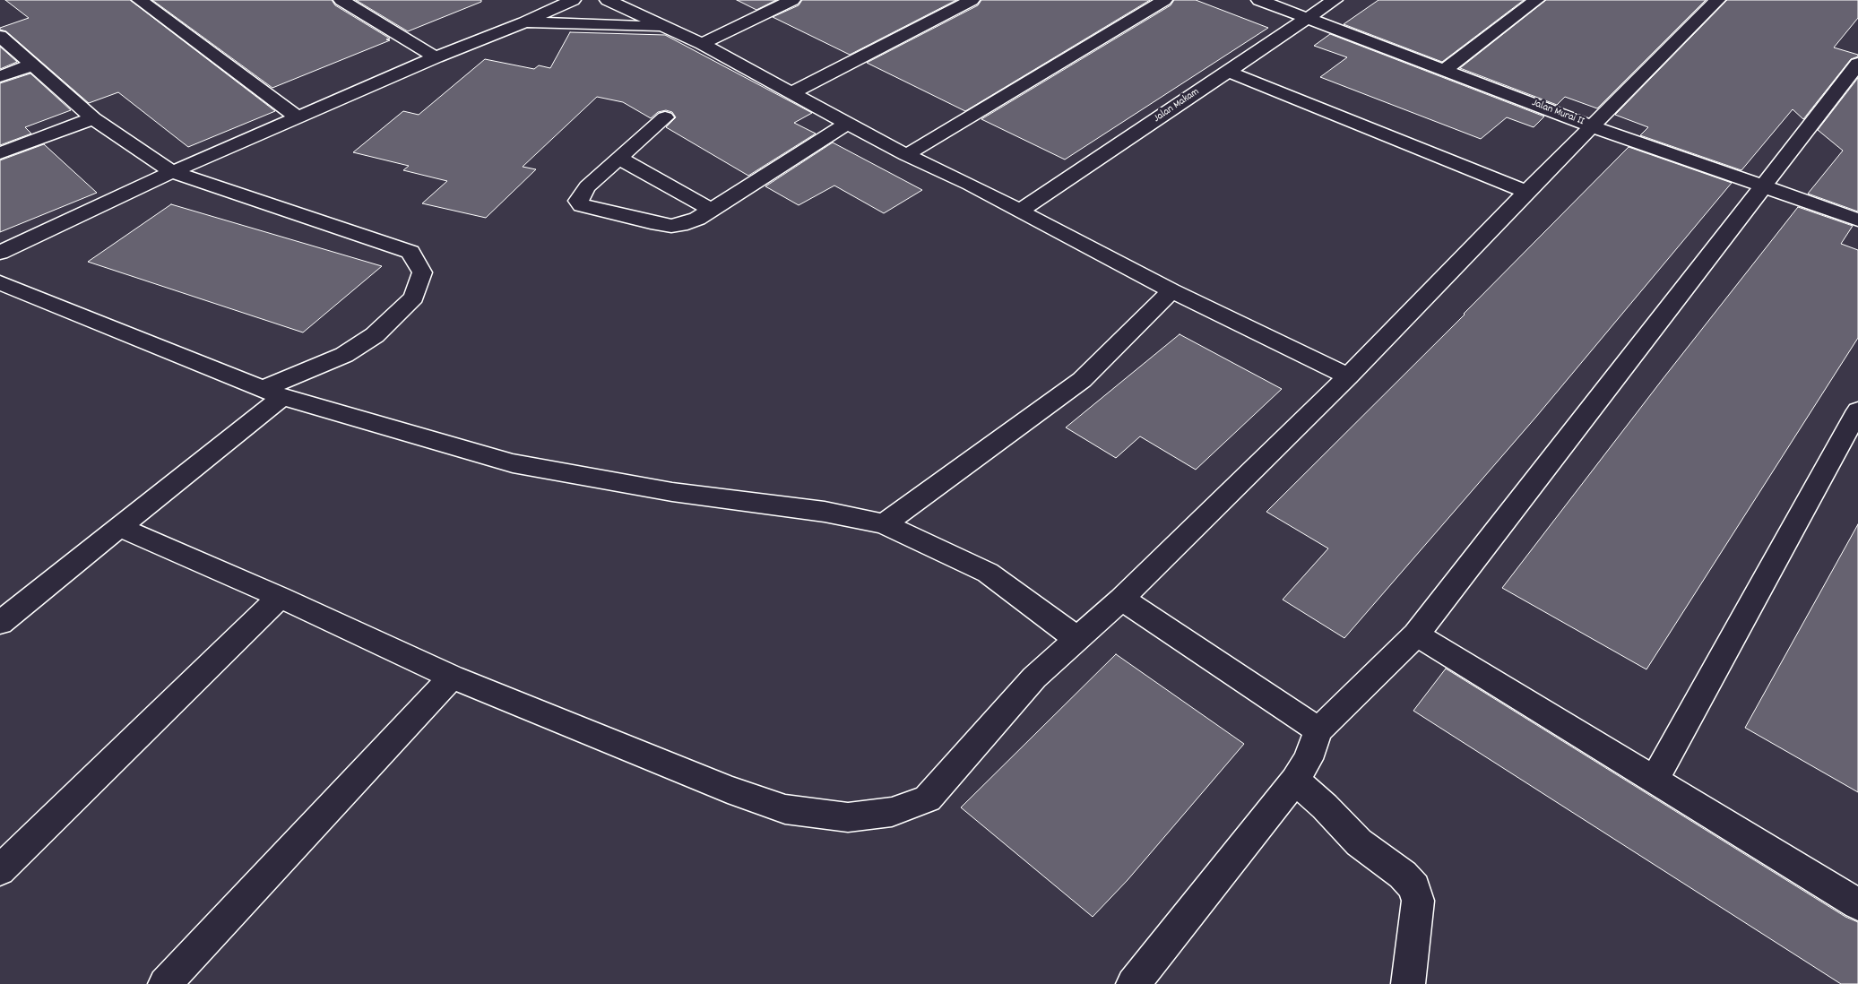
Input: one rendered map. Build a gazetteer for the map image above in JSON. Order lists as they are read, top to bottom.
{
  "streets": {
    "street": ["Jalan Makam", "Jalan Murai II"]
  },
  "crossings": [
    ["Jalan Makam", "Jalan Murai II"]
  ]
}
